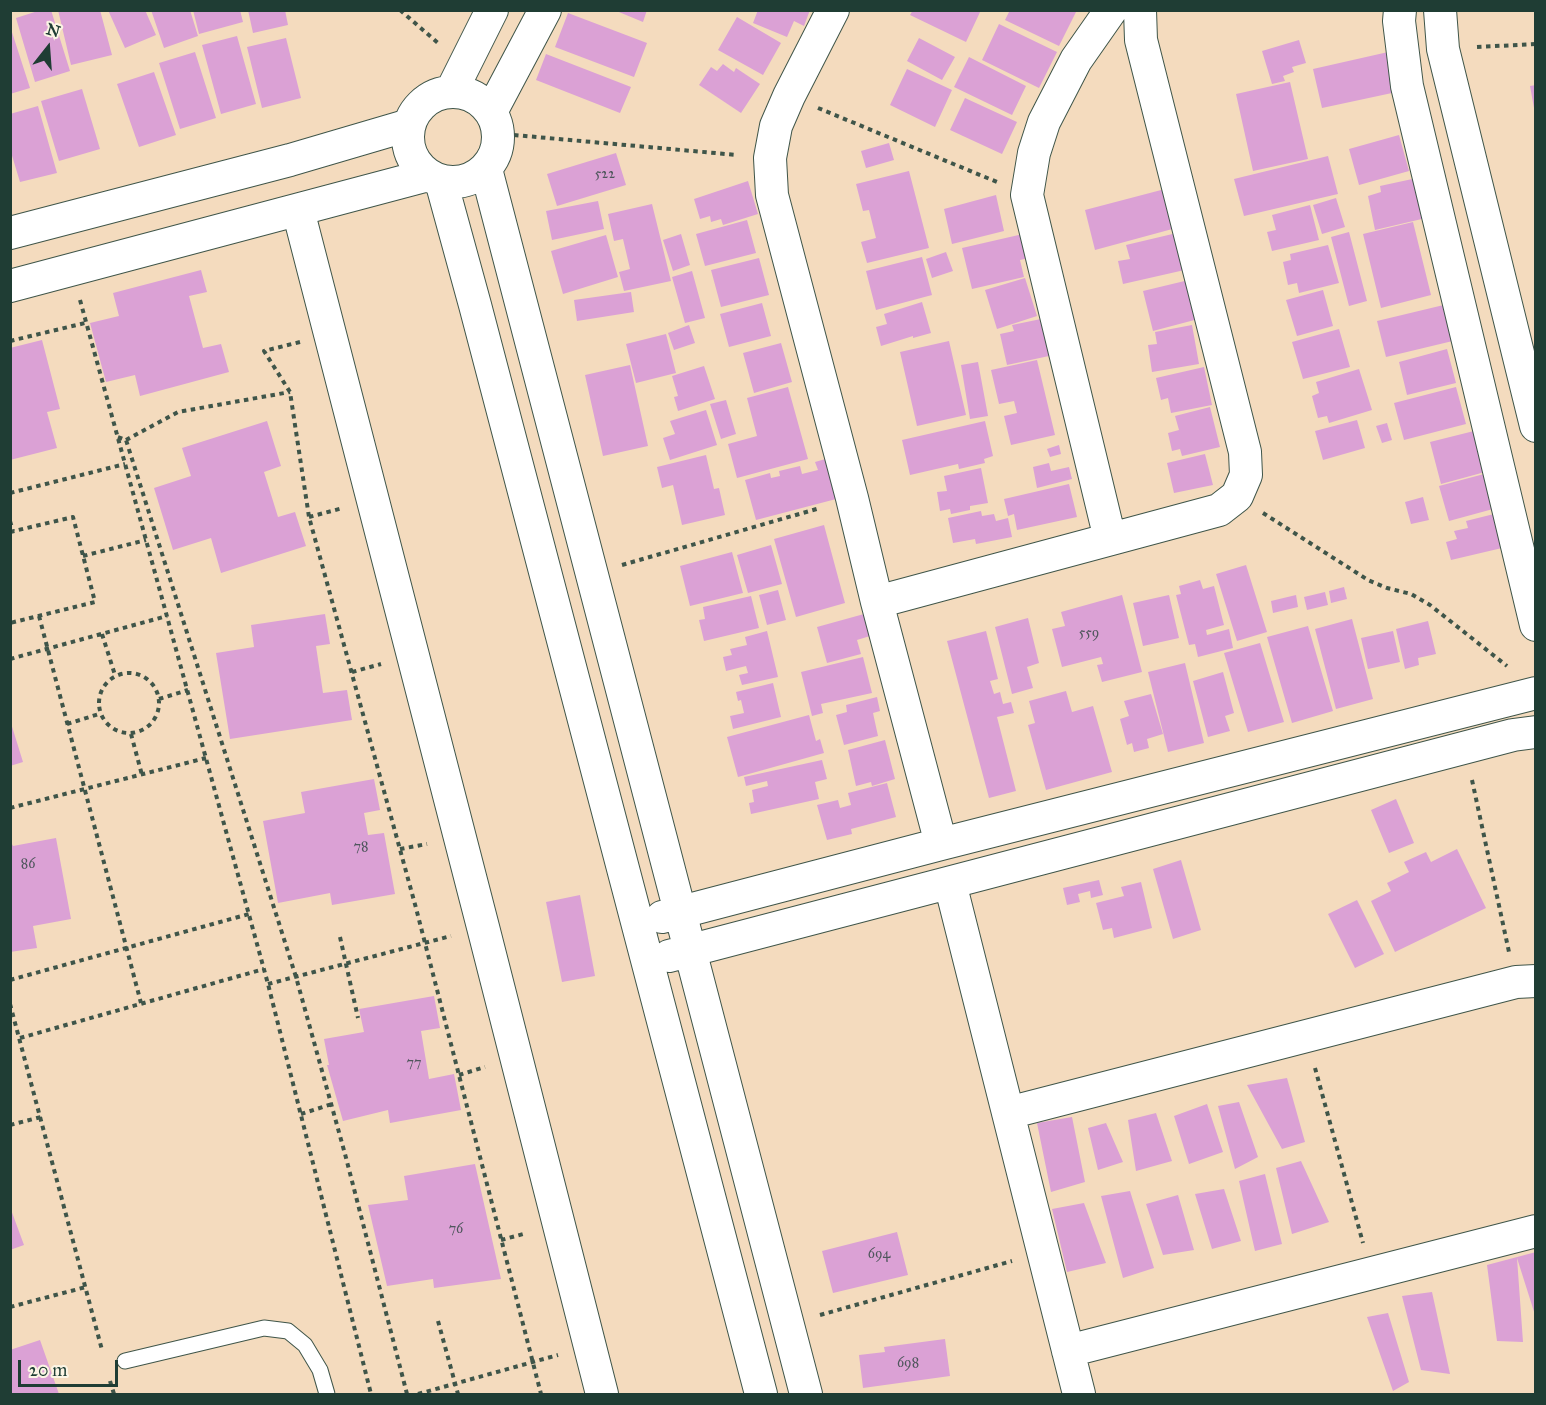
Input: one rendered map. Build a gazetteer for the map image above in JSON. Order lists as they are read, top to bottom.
{
  "house_numbers": [
    "522",
    "559",
    "78",
    "86",
    "77",
    "76",
    "694",
    "698"
  ],
  "scale_bar": "20 m",
  "north": "top"
}
